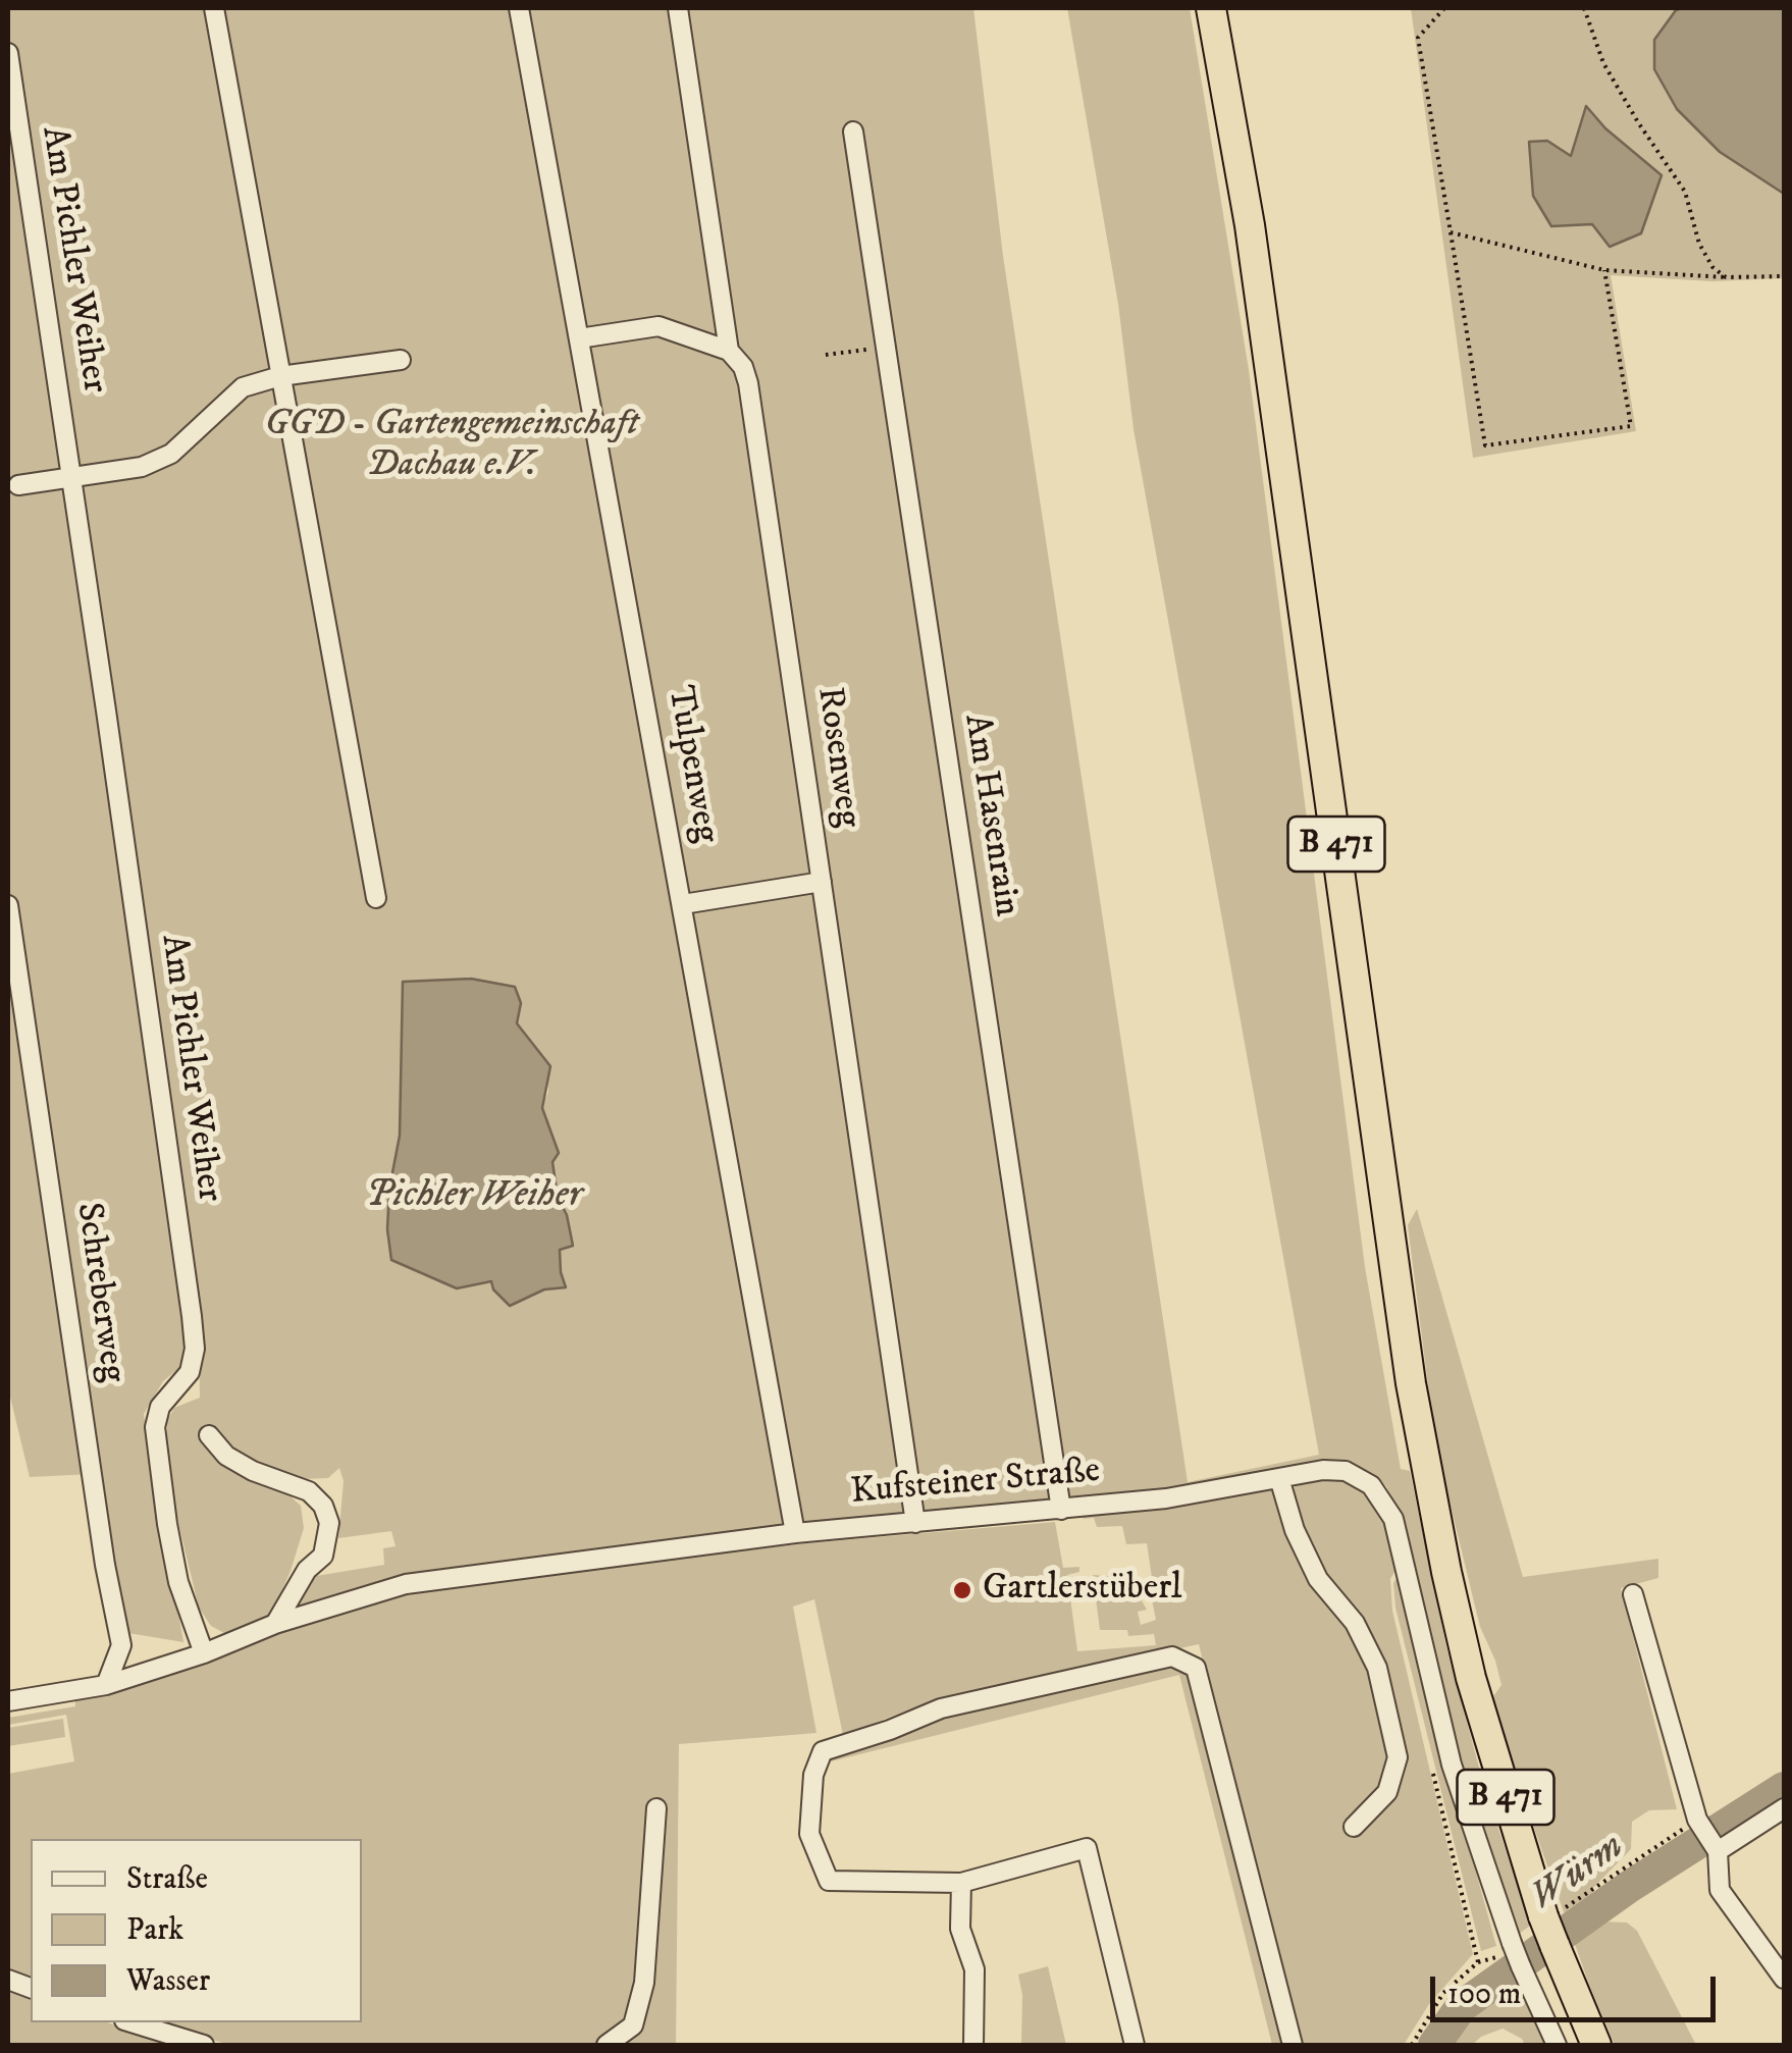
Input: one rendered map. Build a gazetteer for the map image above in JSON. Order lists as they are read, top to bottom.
{
  "streets": {
    "highway": ["B 471"],
    "street": [
      "Am Pichler Weiher",
      "Rosenweg",
      "Tulpenweg",
      "Am Hasenrain",
      "Schreberweg",
      "Kufsteiner Straße"
    ]
  },
  "crossings": [
    ["Am Pichler Weiher", "Kufsteiner Straße"],
    ["Rosenweg", "Kufsteiner Straße"],
    ["Tulpenweg", "Kufsteiner Straße"],
    ["Am Hasenrain", "Kufsteiner Straße"],
    ["Schreberweg", "Kufsteiner Straße"]
  ],
  "water": ["Pichler Weiher", "Würm"],
  "parks": ["GGD - Gartengemeinschaft Dachau e.V."],
  "places": ["Gartlerstüberl"],
  "legend": ["Straße", "Park", "Wasser"],
  "scale_bar": "100 m"
}
